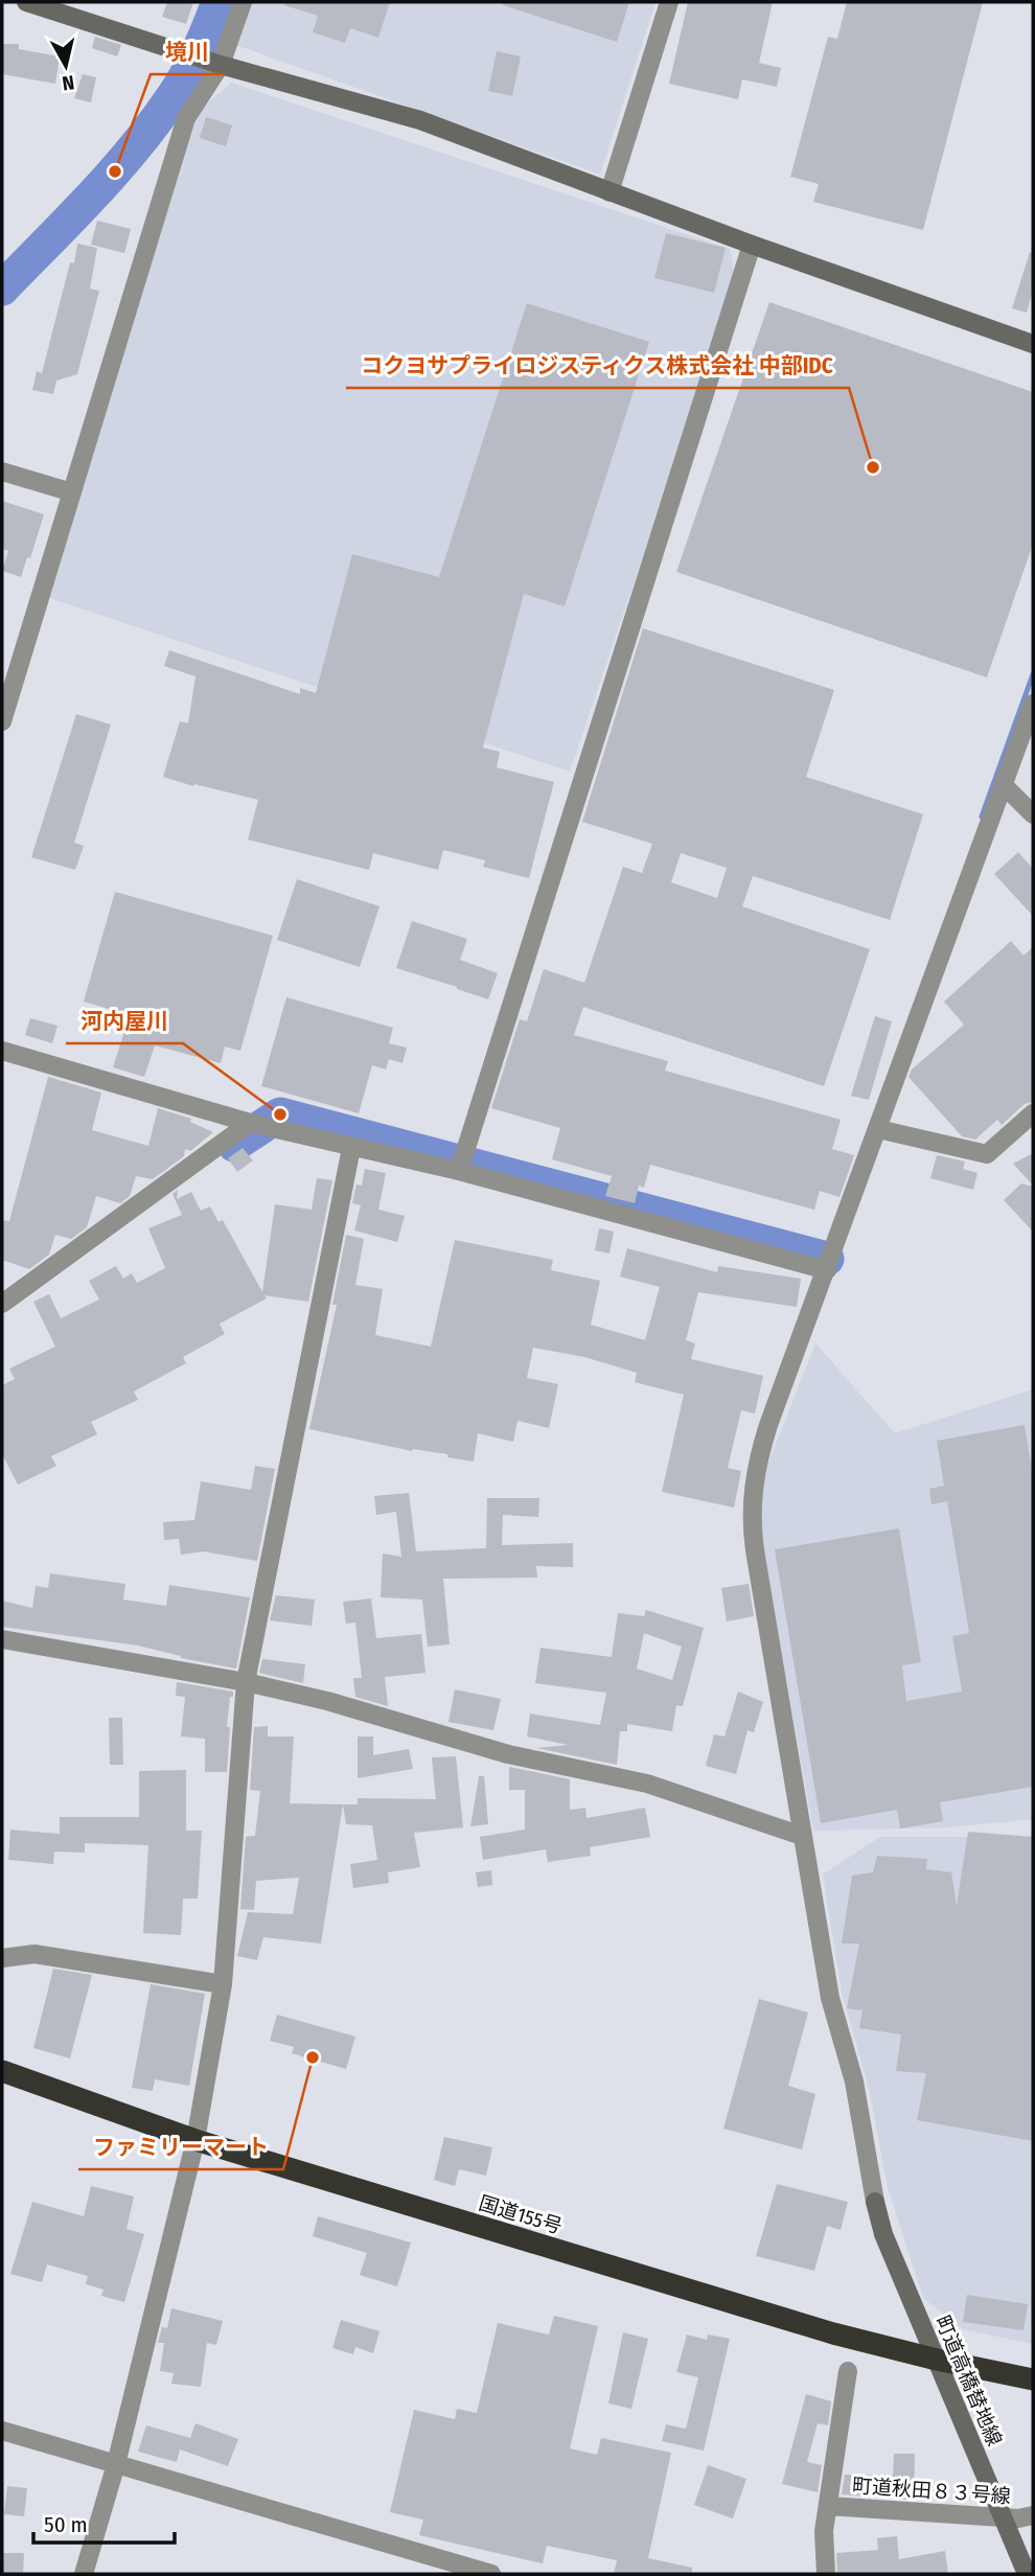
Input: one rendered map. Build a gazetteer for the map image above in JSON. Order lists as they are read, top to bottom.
{
  "streets": {
    "highway": ["国道155号"],
    "street": ["町道高橋替地線", "町道秋田８３号線"]
  },
  "crossings": [
    ["国道155号", "町道高橋替地線"],
    ["町道高橋替地線", "町道秋田８３号線"]
  ],
  "places": [
    "境川",
    "コクヨサプライロジスティクス株式会社 中部IDC",
    "河内屋川",
    "ファミリーマート"
  ],
  "scale_bar": "50 m",
  "north": "bottom"
}
